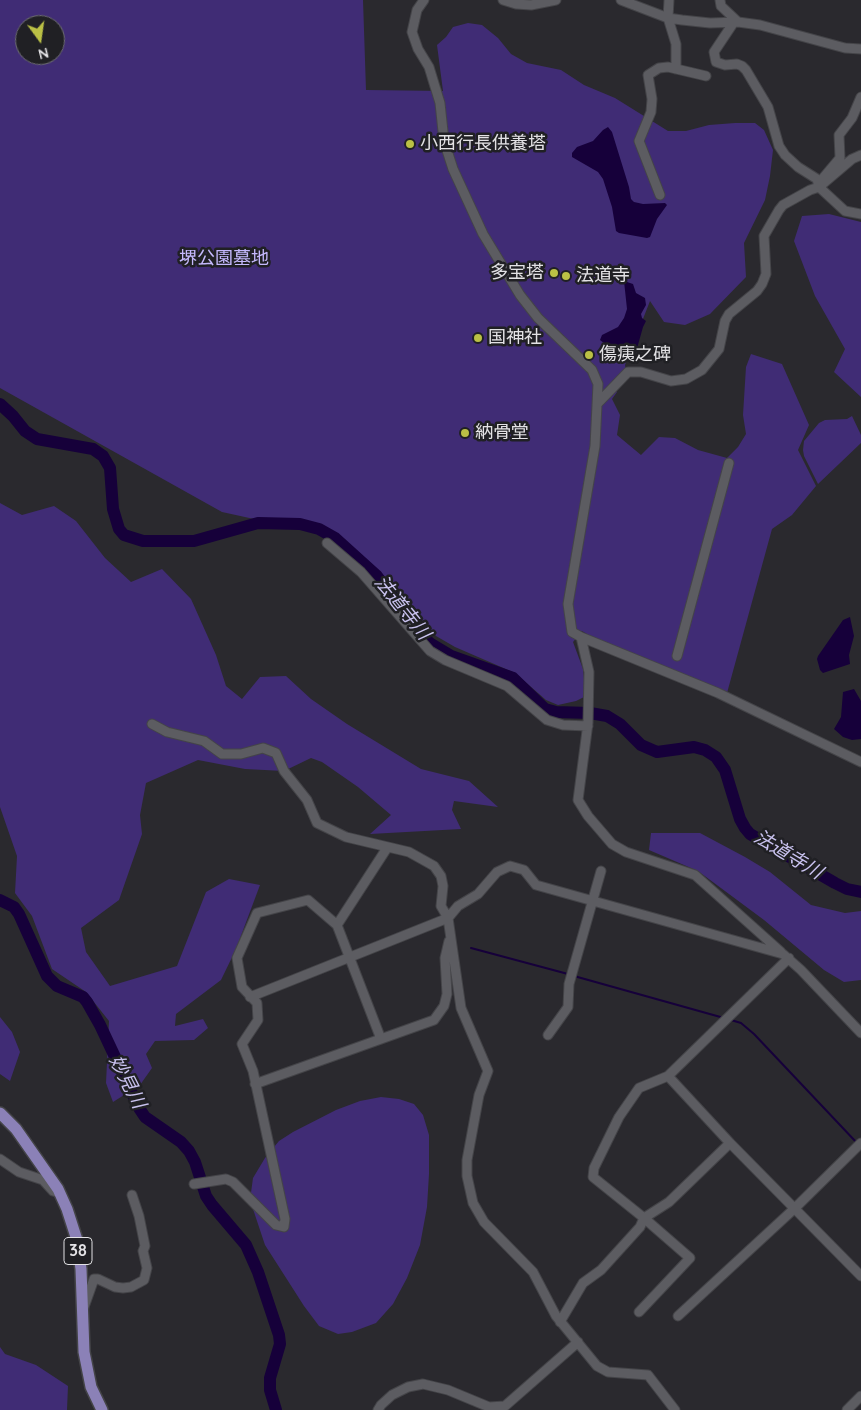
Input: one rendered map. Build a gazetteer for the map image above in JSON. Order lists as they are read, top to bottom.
{
  "streets": {
    "main road": ["38"]
  },
  "water": ["法道寺川", "妙見川"],
  "parks": ["堺公園墓地"],
  "places": [
    "小西行長供養塔",
    "多宝塔",
    "法道寺",
    "国神社",
    "傷痍之碑",
    "納骨堂"
  ],
  "north": "bottom"
}
